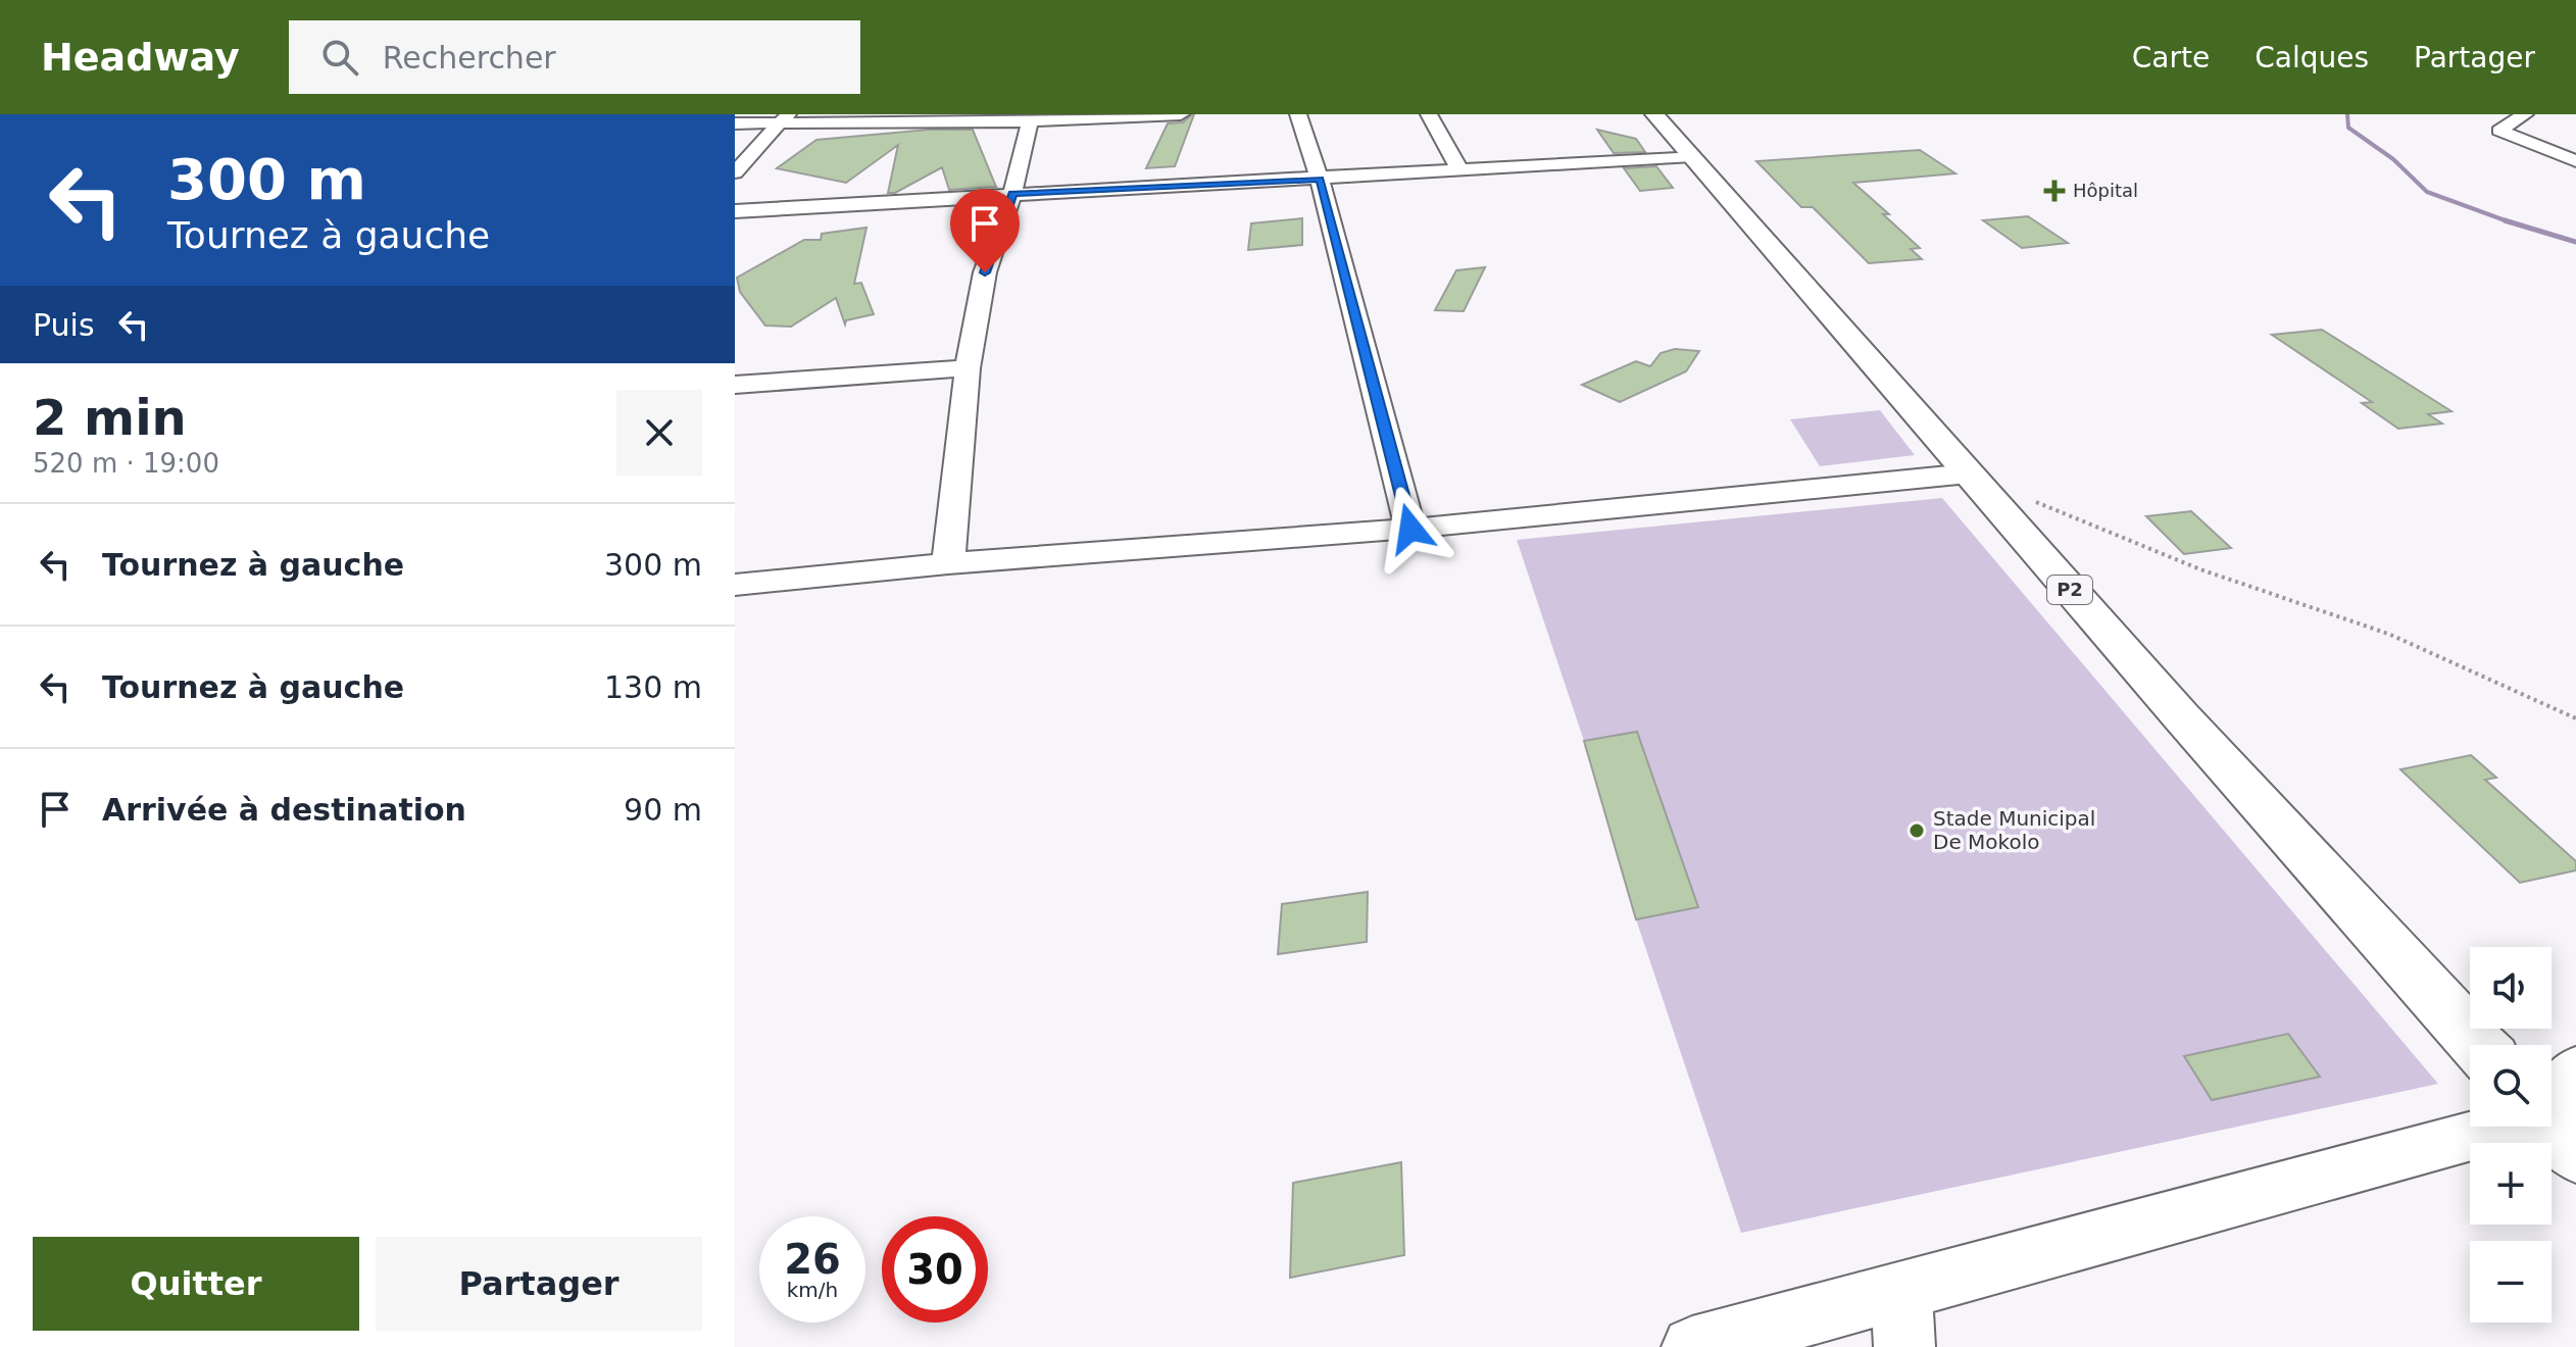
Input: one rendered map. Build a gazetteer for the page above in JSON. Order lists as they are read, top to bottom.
{
  "streets": {
    "main road": ["P2"]
  },
  "places": {
    "health": ["Hôpital"],
    "other": ["Stade Municipal De Mokolo"]
  },
  "page": {
    "header": "Headway",
    "search": "Rechercher",
    "nav": ["Carte", "Calques", "Partager"],
    "turn": ["300 m", "Tournez à gauche"],
    "then": "Puis",
    "heading": ["2 min", "520 m · 19:00"],
    "list": [
      {
        "name": "Tournez à gauche",
        "value": "300 m"
      },
      {
        "name": "Tournez à gauche",
        "value": "130 m"
      },
      {
        "name": "Arrivée à destination",
        "value": "90 m"
      }
    ],
    "map_buttons": ["+", "−"],
    "speed": "26 km/h",
    "limit": "30",
    "buttons": ["Quitter", "Partager"]
  }
}
